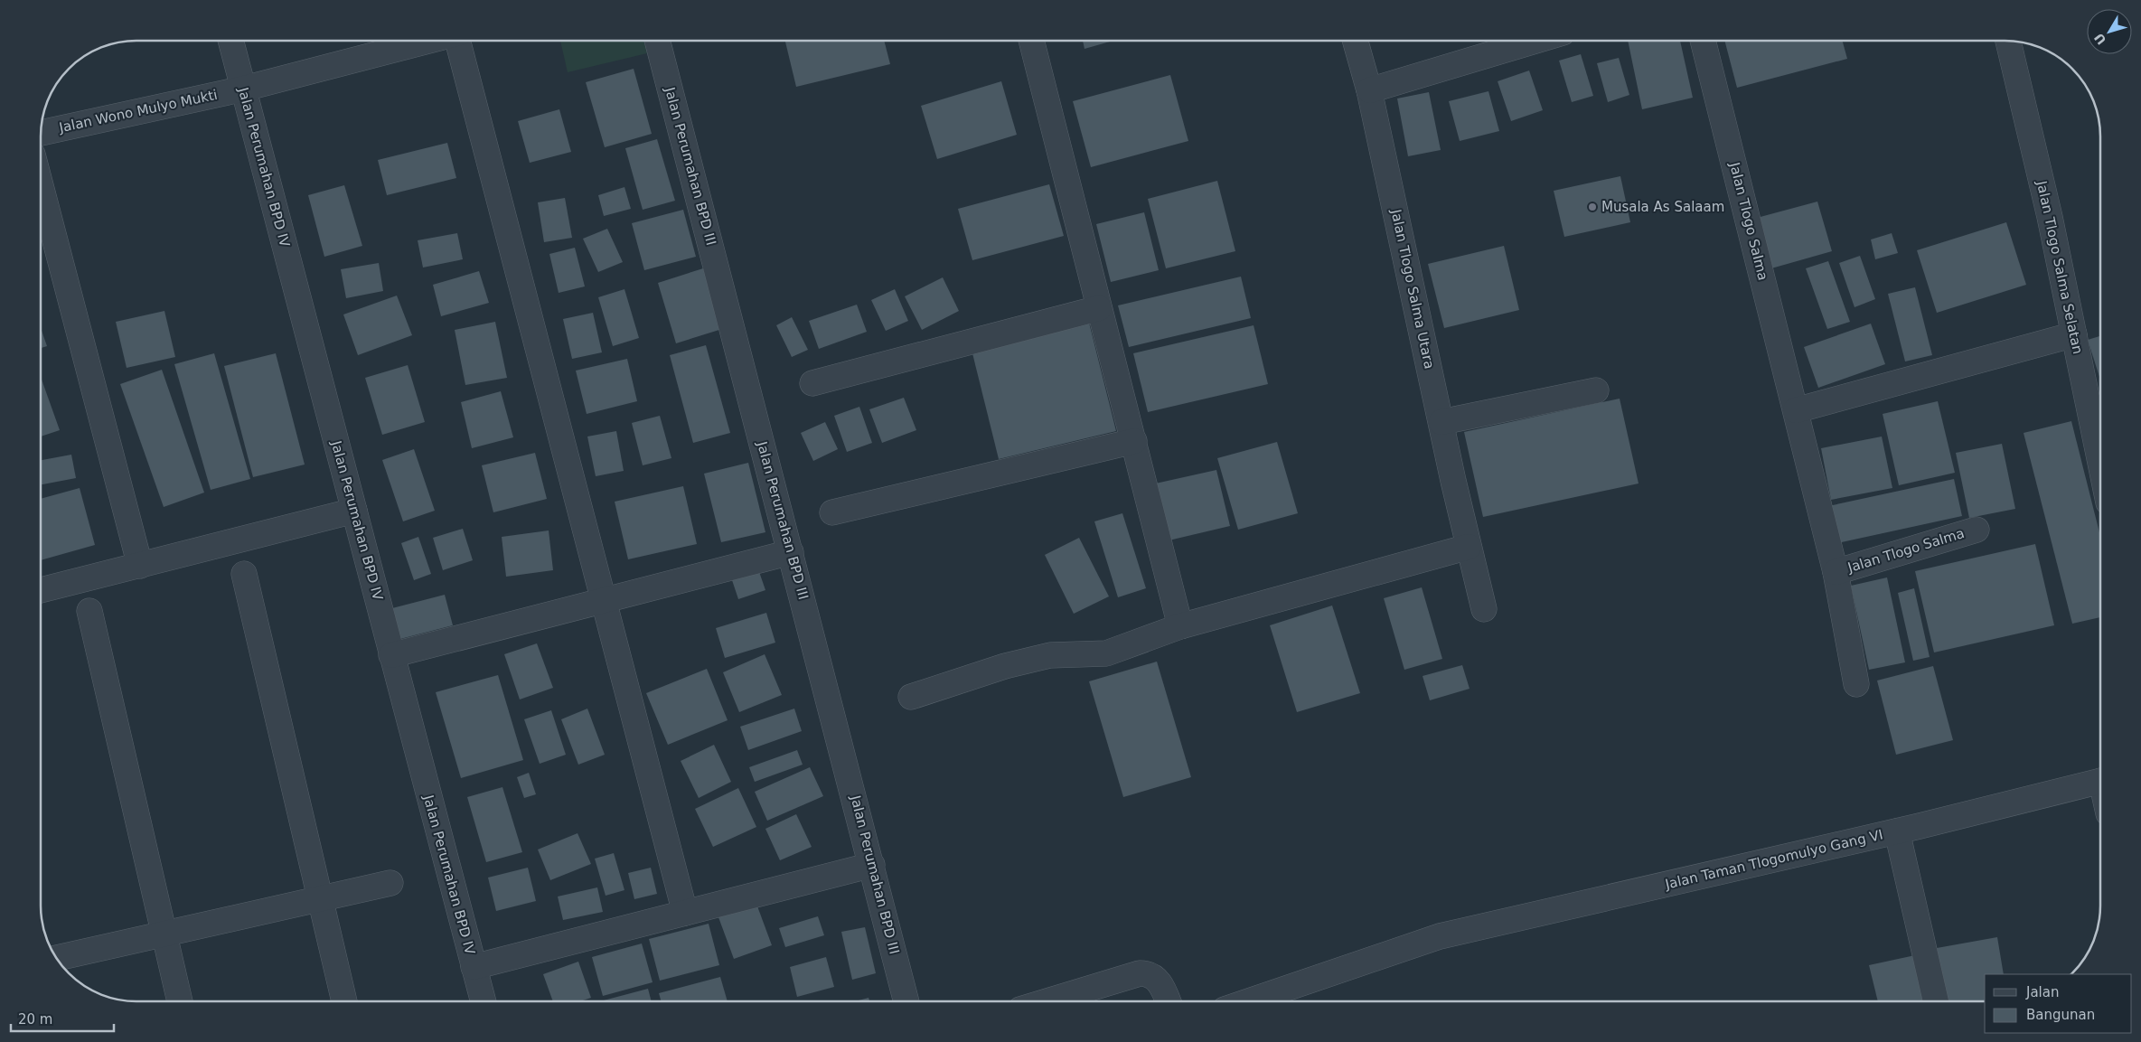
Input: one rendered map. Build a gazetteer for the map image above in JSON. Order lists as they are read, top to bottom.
{
  "streets": {
    "street": [
      "Jalan Wono Mulyo Mukti",
      "Jalan Perumahan BPD III",
      "Jalan Perumahan BPD IV",
      "Jalan Tlogo Salma",
      "Jalan Tlogo Salma Selatan",
      "Jalan Tlogo Salma Utara",
      "Jalan Taman Tlogomulyo Gang VI"
    ]
  },
  "crossings": [
    ["Jalan Wono Mulyo Mukti", "Jalan Perumahan BPD IV"]
  ],
  "places": ["Musala As Salaam"],
  "legend": ["Jalan", "Bangunan"],
  "scale_bar": "20 m",
  "north": "bottom left"
}
